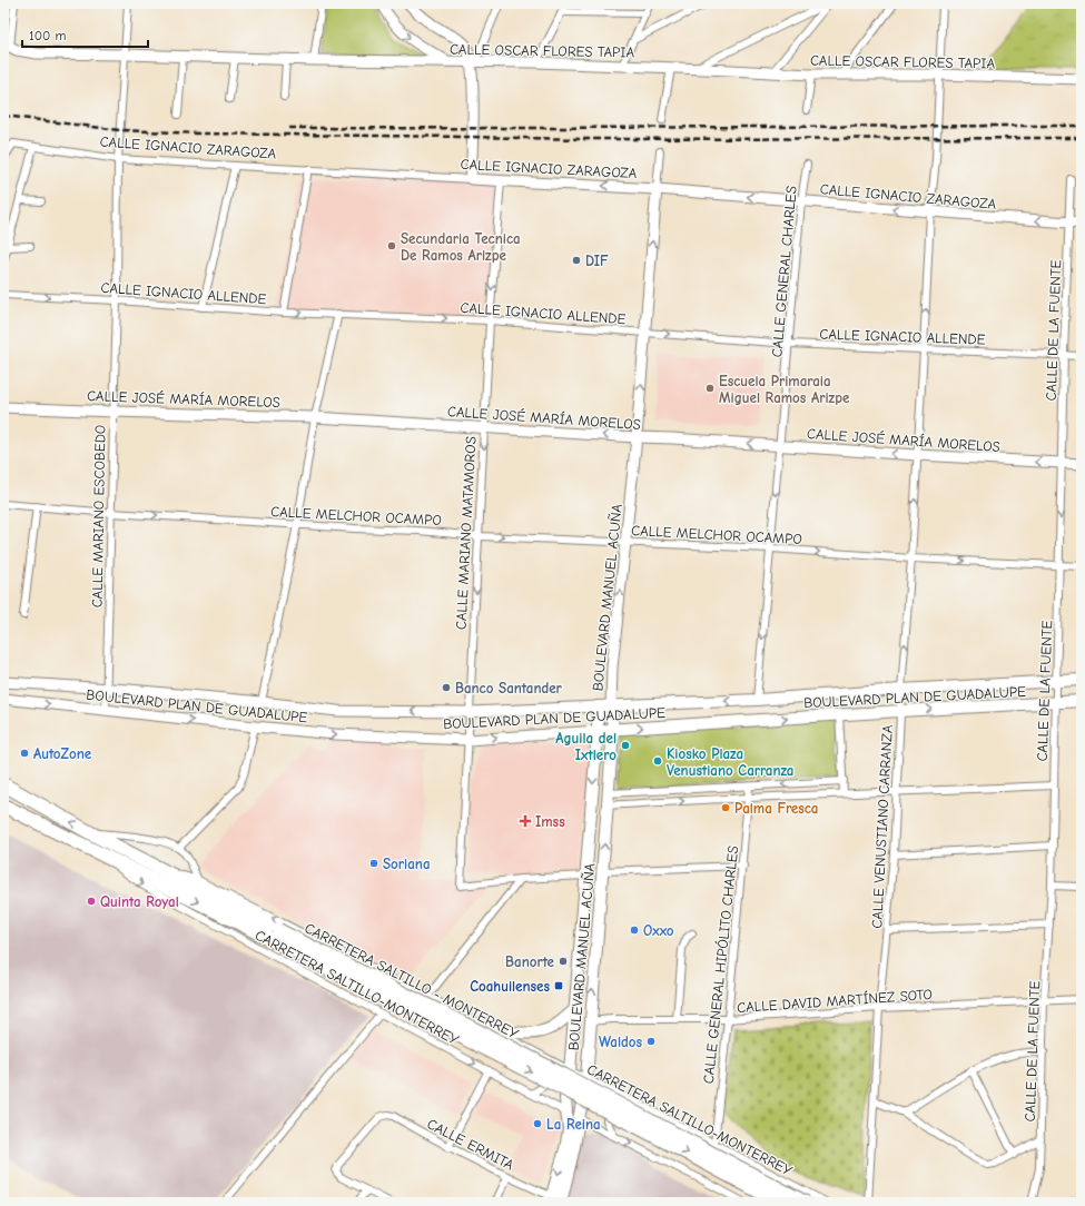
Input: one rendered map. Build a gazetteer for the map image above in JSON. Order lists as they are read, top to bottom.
{
  "streets": {
    "highway": ["CARRETERA SALTILLO - MONTERREY"],
    "main road": ["BOULEVARD MANUEL ACUÑA", "BOULEVARD PLAN DE GUADALUPE"],
    "street": [
      "CALLE OSCAR FLORES TAPIA",
      "CALLE IGNACIO ZARAGOZA",
      "CALLE GENERAL CHARLES",
      "CALLE IGNACIO ALLENDE",
      "CALLE DE LA FUENTE",
      "CALLE JOSÉ MARÍA MORELOS",
      "CALLE MELCHOR OCAMPO",
      "CALLE MARIANO ESCOBEDO",
      "CALLE MARIANO MATAMOROS",
      "CALLE VENUSTIANO CARRANZA",
      "CALLE GENERAL HIPÓLITO CHARLES",
      "CARRETERA SALTILLO-MONTERREY",
      "CALLE DAVID MARTÍNEZ SOTO",
      "CALLE ERMITA"
    ]
  },
  "crossings": [
    ["CALLE OSCAR FLORES TAPIA", "CALLE MARIANO ESCOBEDO"],
    ["CALLE OSCAR FLORES TAPIA", "CALLE VENUSTIANO CARRANZA"],
    ["CALLE IGNACIO ZARAGOZA", "CALLE GENERAL CHARLES"],
    ["CALLE IGNACIO ZARAGOZA", "CALLE DE LA FUENTE"],
    ["CALLE IGNACIO ZARAGOZA", "CALLE MARIANO ESCOBEDO"],
    ["CALLE IGNACIO ZARAGOZA", "CALLE MARIANO MATAMOROS"],
    ["CALLE IGNACIO ZARAGOZA", "BOULEVARD MANUEL ACUÑA"],
    ["CALLE IGNACIO ZARAGOZA", "CALLE VENUSTIANO CARRANZA"],
    ["CALLE GENERAL CHARLES", "CALLE IGNACIO ALLENDE"],
    ["CALLE GENERAL CHARLES", "CALLE JOSÉ MARÍA MORELOS"],
    ["CALLE GENERAL CHARLES", "CALLE MELCHOR OCAMPO"],
    ["CALLE GENERAL CHARLES", "BOULEVARD PLAN DE GUADALUPE"],
    ["CALLE IGNACIO ALLENDE", "CALLE DE LA FUENTE"],
    ["CALLE IGNACIO ALLENDE", "CALLE MARIANO ESCOBEDO"],
    ["CALLE IGNACIO ALLENDE", "CALLE MARIANO MATAMOROS"],
    ["CALLE IGNACIO ALLENDE", "BOULEVARD MANUEL ACUÑA"],
    ["CALLE IGNACIO ALLENDE", "CALLE VENUSTIANO CARRANZA"],
    ["CALLE DE LA FUENTE", "CALLE JOSÉ MARÍA MORELOS"],
    ["CALLE DE LA FUENTE", "CALLE MELCHOR OCAMPO"],
    ["CALLE DE LA FUENTE", "BOULEVARD PLAN DE GUADALUPE"],
    ["CALLE DE LA FUENTE", "CALLE DAVID MARTÍNEZ SOTO"],
    ["CALLE JOSÉ MARÍA MORELOS", "CALLE MARIANO ESCOBEDO"],
    ["CALLE JOSÉ MARÍA MORELOS", "CALLE MARIANO MATAMOROS"],
    ["CALLE JOSÉ MARÍA MORELOS", "BOULEVARD MANUEL ACUÑA"],
    ["CALLE JOSÉ MARÍA MORELOS", "CALLE VENUSTIANO CARRANZA"],
    ["CALLE MELCHOR OCAMPO", "CALLE MARIANO ESCOBEDO"],
    ["CALLE MELCHOR OCAMPO", "CALLE MARIANO MATAMOROS"],
    ["CALLE MELCHOR OCAMPO", "BOULEVARD MANUEL ACUÑA"],
    ["CALLE MELCHOR OCAMPO", "CALLE VENUSTIANO CARRANZA"],
    ["CALLE MARIANO ESCOBEDO", "BOULEVARD PLAN DE GUADALUPE"],
    ["CALLE MARIANO MATAMOROS", "BOULEVARD PLAN DE GUADALUPE"],
    ["BOULEVARD MANUEL ACUÑA", "BOULEVARD PLAN DE GUADALUPE"],
    ["BOULEVARD MANUEL ACUÑA", "CARRETERA SALTILLO-MONTERREY"],
    ["BOULEVARD MANUEL ACUÑA", "CALLE DAVID MARTÍNEZ SOTO"],
    ["BOULEVARD MANUEL ACUÑA", "CALLE ERMITA"],
    ["BOULEVARD PLAN DE GUADALUPE", "CALLE VENUSTIANO CARRANZA"],
    ["CALLE VENUSTIANO CARRANZA", "CALLE DAVID MARTÍNEZ SOTO"],
    ["CALLE GENERAL HIPÓLITO CHARLES", "CARRETERA SALTILLO-MONTERREY"],
    ["CALLE GENERAL HIPÓLITO CHARLES", "CALLE DAVID MARTÍNEZ SOTO"],
    ["CARRETERA SALTILLO - MONTERREY", "CARRETERA SALTILLO-MONTERREY"]
  ],
  "one_way": [
    "CALLE IGNACIO ZARAGOZA",
    "CALLE GENERAL CHARLES",
    "CALLE IGNACIO ALLENDE",
    "CALLE JOSÉ MARÍA MORELOS",
    "CALLE MELCHOR OCAMPO",
    "CALLE MARIANO MATAMOROS"
  ],
  "places": {
    "other": [
      "Secundaria Tecnica De Ramos Arizpe",
      "DIF",
      "Escuela Primaraia Miguel Ramos Arizpe",
      "Banco Santander",
      "Aguila del Ixtlero",
      "AutoZone",
      "Kiosko Plaza Venustiano Carranza",
      "Palma Fresca",
      "Soriana",
      "Quinta Royal",
      "Oxxo",
      "Banorte",
      "Waldos",
      "La Reina"
    ],
    "health": ["Imss"],
    "transit": ["Coahuilenses"]
  },
  "scale_bar": "100 m"
}
